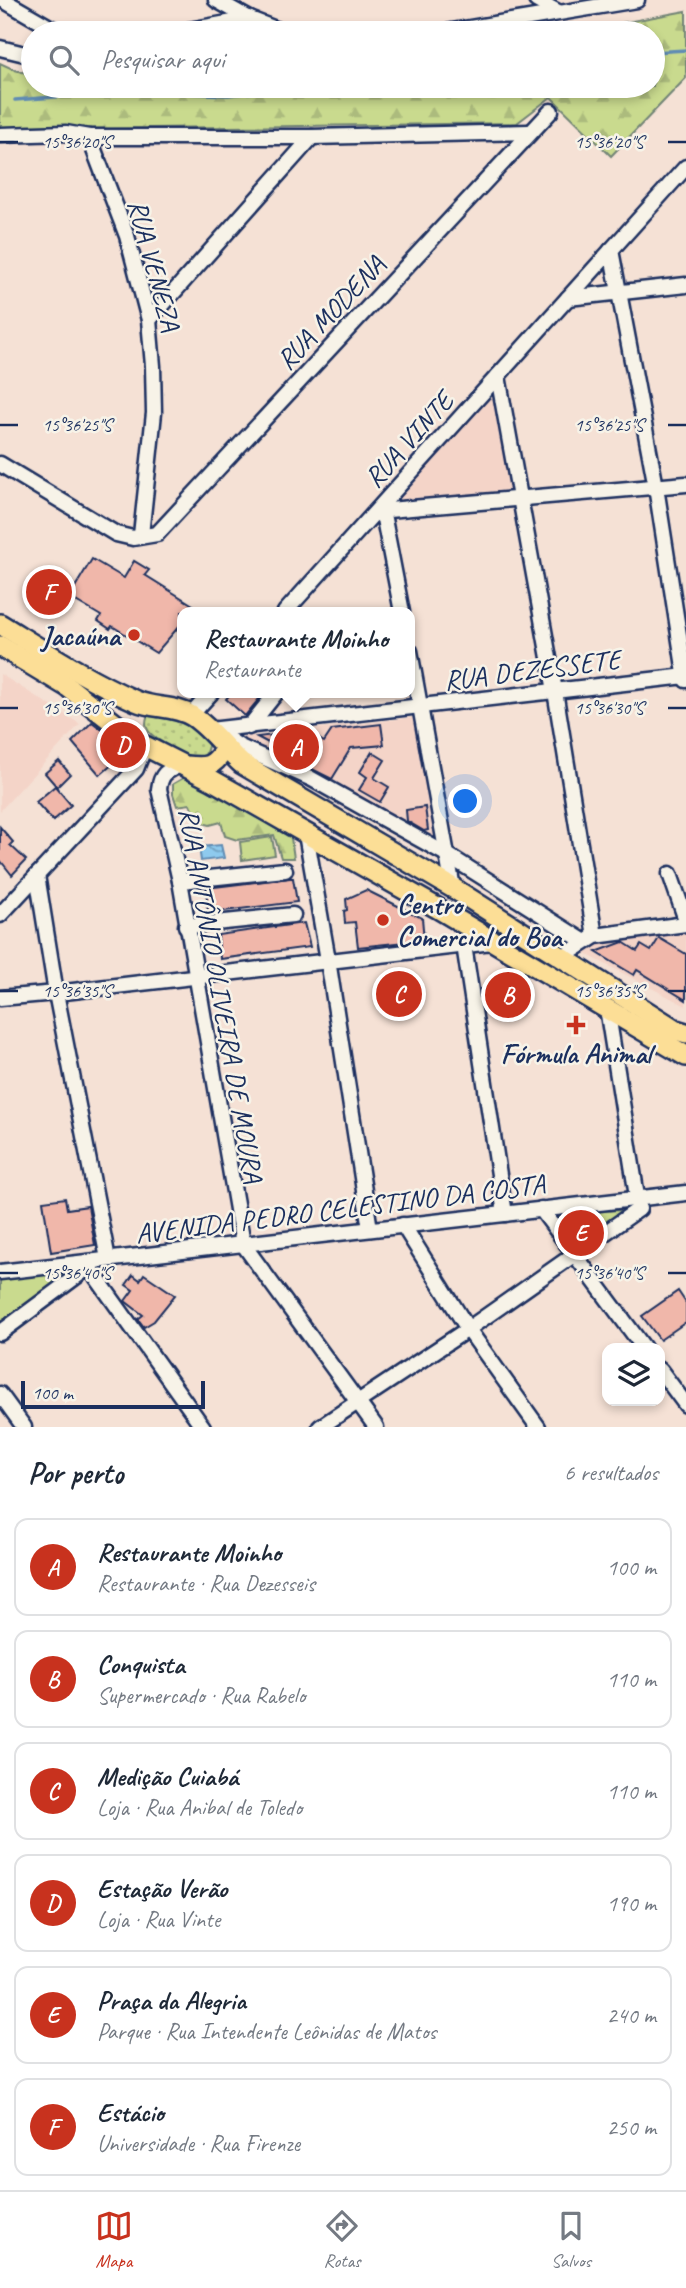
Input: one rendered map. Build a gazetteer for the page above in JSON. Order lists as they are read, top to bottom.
{
  "streets": {
    "street": [
      "RUA VENEZA",
      "RUA MODENA",
      "RUA VINTE",
      "RUA DEZESSETE",
      "RUA ANTÔNIO OLIVEIRA DE MOURA",
      "AVENIDA PEDRO CELESTINO DA COSTA"
    ]
  },
  "crossings": [
    ["RUA VENEZA", "RUA MODENA"],
    ["RUA ANTÔNIO OLIVEIRA DE MOURA", "AVENIDA PEDRO CELESTINO DA COSTA"]
  ],
  "places": {
    "other": ["Jacaúna", "Centro Comercial do Boa"],
    "health": ["Fórmula Animal"]
  },
  "scale_bar": "100 m",
  "page": {
    "search": "Pesquisar aqui",
    "pins": [
      "F",
      "D",
      "A",
      "C",
      "B",
      "E"
    ],
    "popup": ["Restaurante Moinho", "Restaurante"],
    "scale": "100 m",
    "heading": ["Por perto", "6 resultados"],
    "list": [
      {
        "mark": "A",
        "name": "Restaurante Moinho",
        "note": "Restaurante · Rua Dezesseis",
        "value": "100 m"
      },
      {
        "mark": "B",
        "name": "Conquista",
        "note": "Supermercado · Rua Rabelo",
        "value": "110 m"
      },
      {
        "mark": "C",
        "name": "Medição Cuiabá",
        "note": "Loja · Rua Anibal de Toledo",
        "value": "110 m"
      },
      {
        "mark": "D",
        "name": "Estação Verão",
        "note": "Loja · Rua Vinte",
        "value": "190 m"
      },
      {
        "mark": "E",
        "name": "Praça da Alegria",
        "note": "Parque · Rua Intendente Leônidas de Matos",
        "value": "240 m"
      },
      {
        "mark": "F",
        "name": "Estácio",
        "note": "Universidade · Rua Firenze",
        "value": "250 m"
      }
    ],
    "nav": ["Mapa", "Rotas", "Salvos"]
  },
  "coordinates": [
    "15°36'20\"S",
    "15°36'25\"S",
    "15°36'30\"S",
    "15°36'35\"S",
    "15°36'40\"S"
  ]
}
